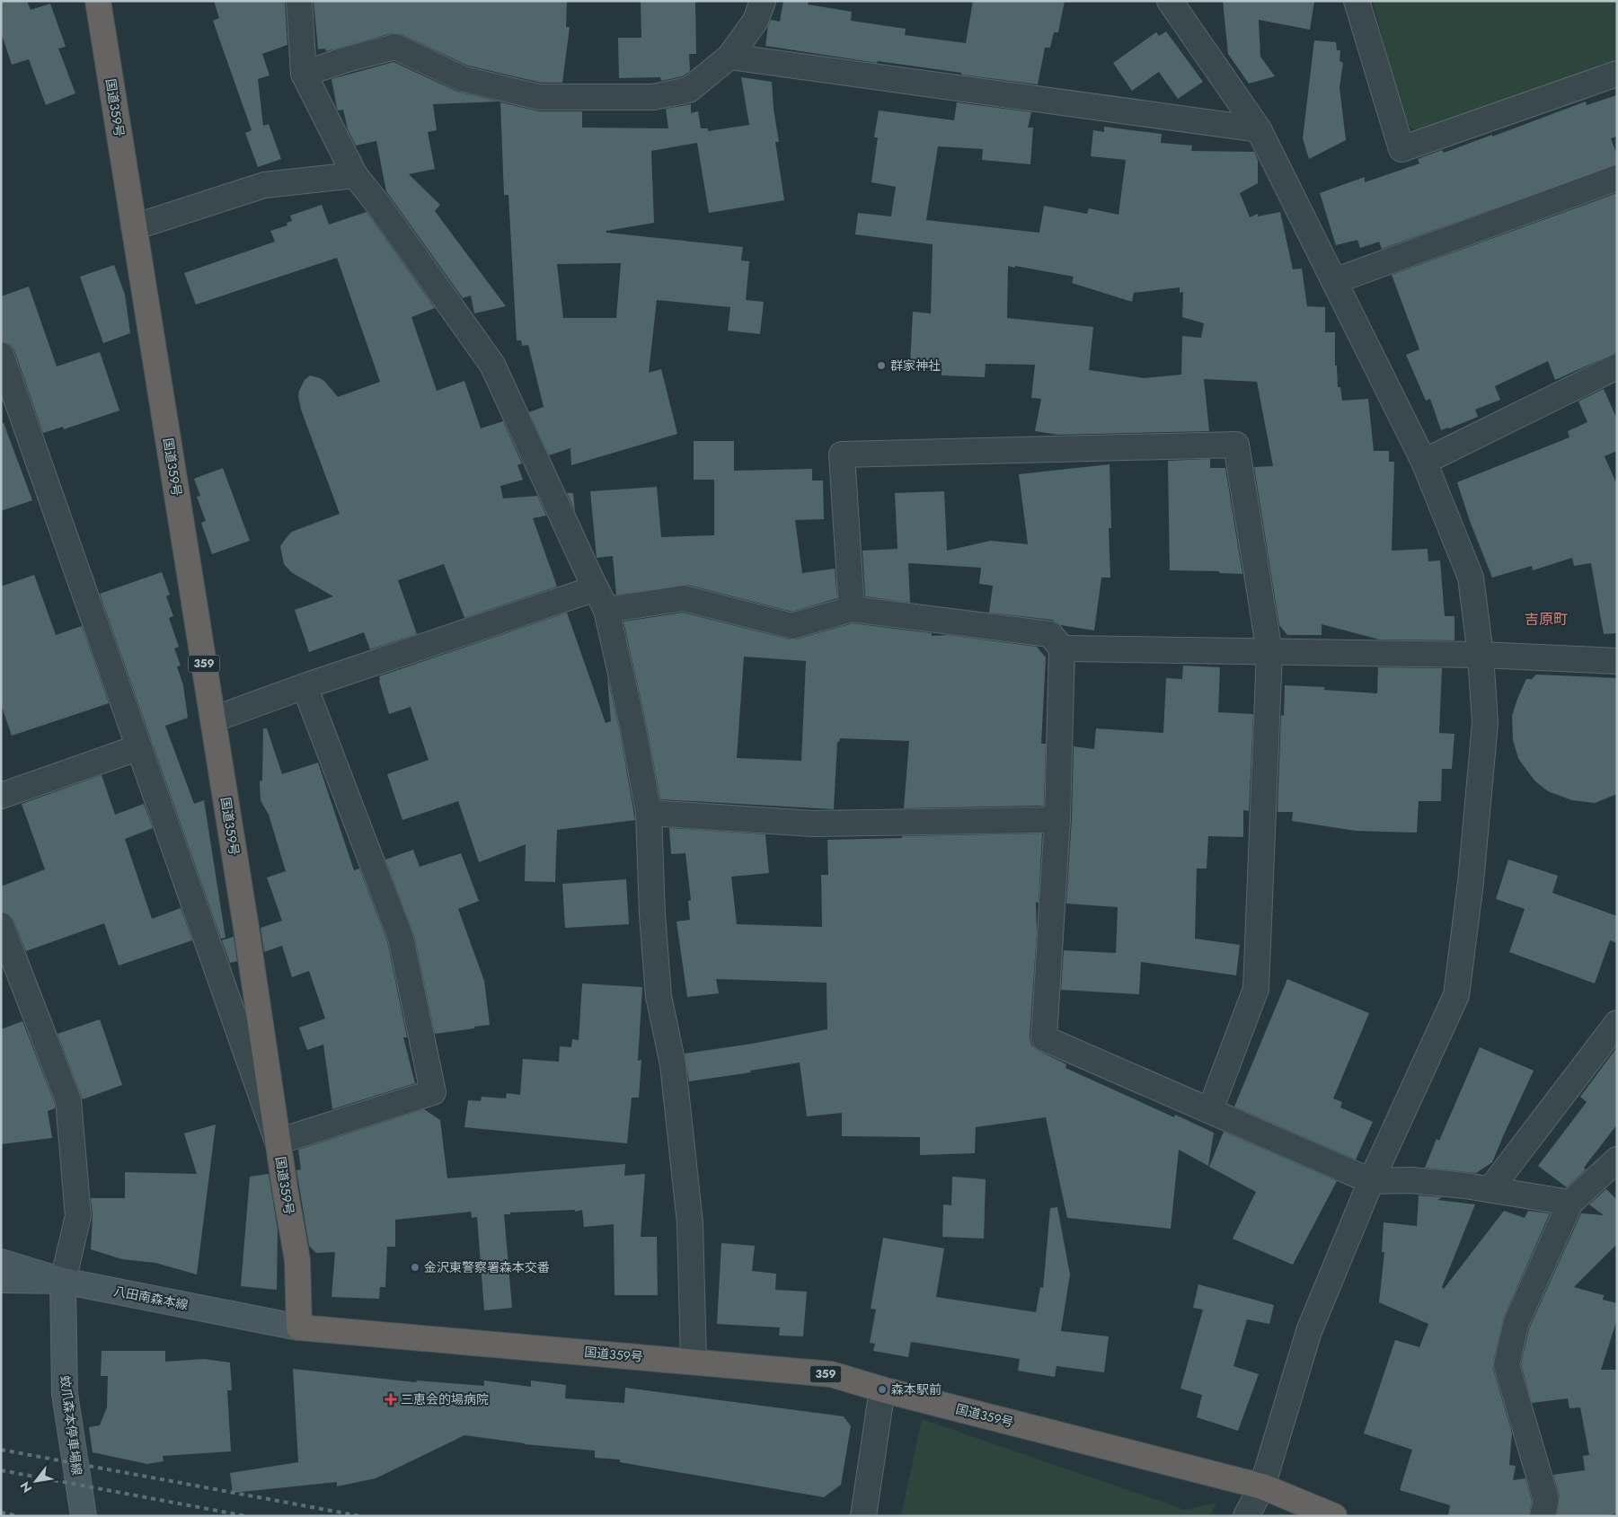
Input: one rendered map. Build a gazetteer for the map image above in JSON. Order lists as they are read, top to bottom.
{
  "streets": {
    "highway": ["国道359号", "359"],
    "main road": ["八田南森本線", "蚊爪森本停車場線"]
  },
  "crossings": [
    ["国道359号", "八田南森本線"],
    ["八田南森本線", "蚊爪森本停車場線"]
  ],
  "districts": ["吉原町"],
  "places": {
    "other": ["群家神社", "金沢東警察署森本交番", "森本駅前"],
    "health": ["三恵会的場病院"]
  },
  "north": "bottom left"
}
